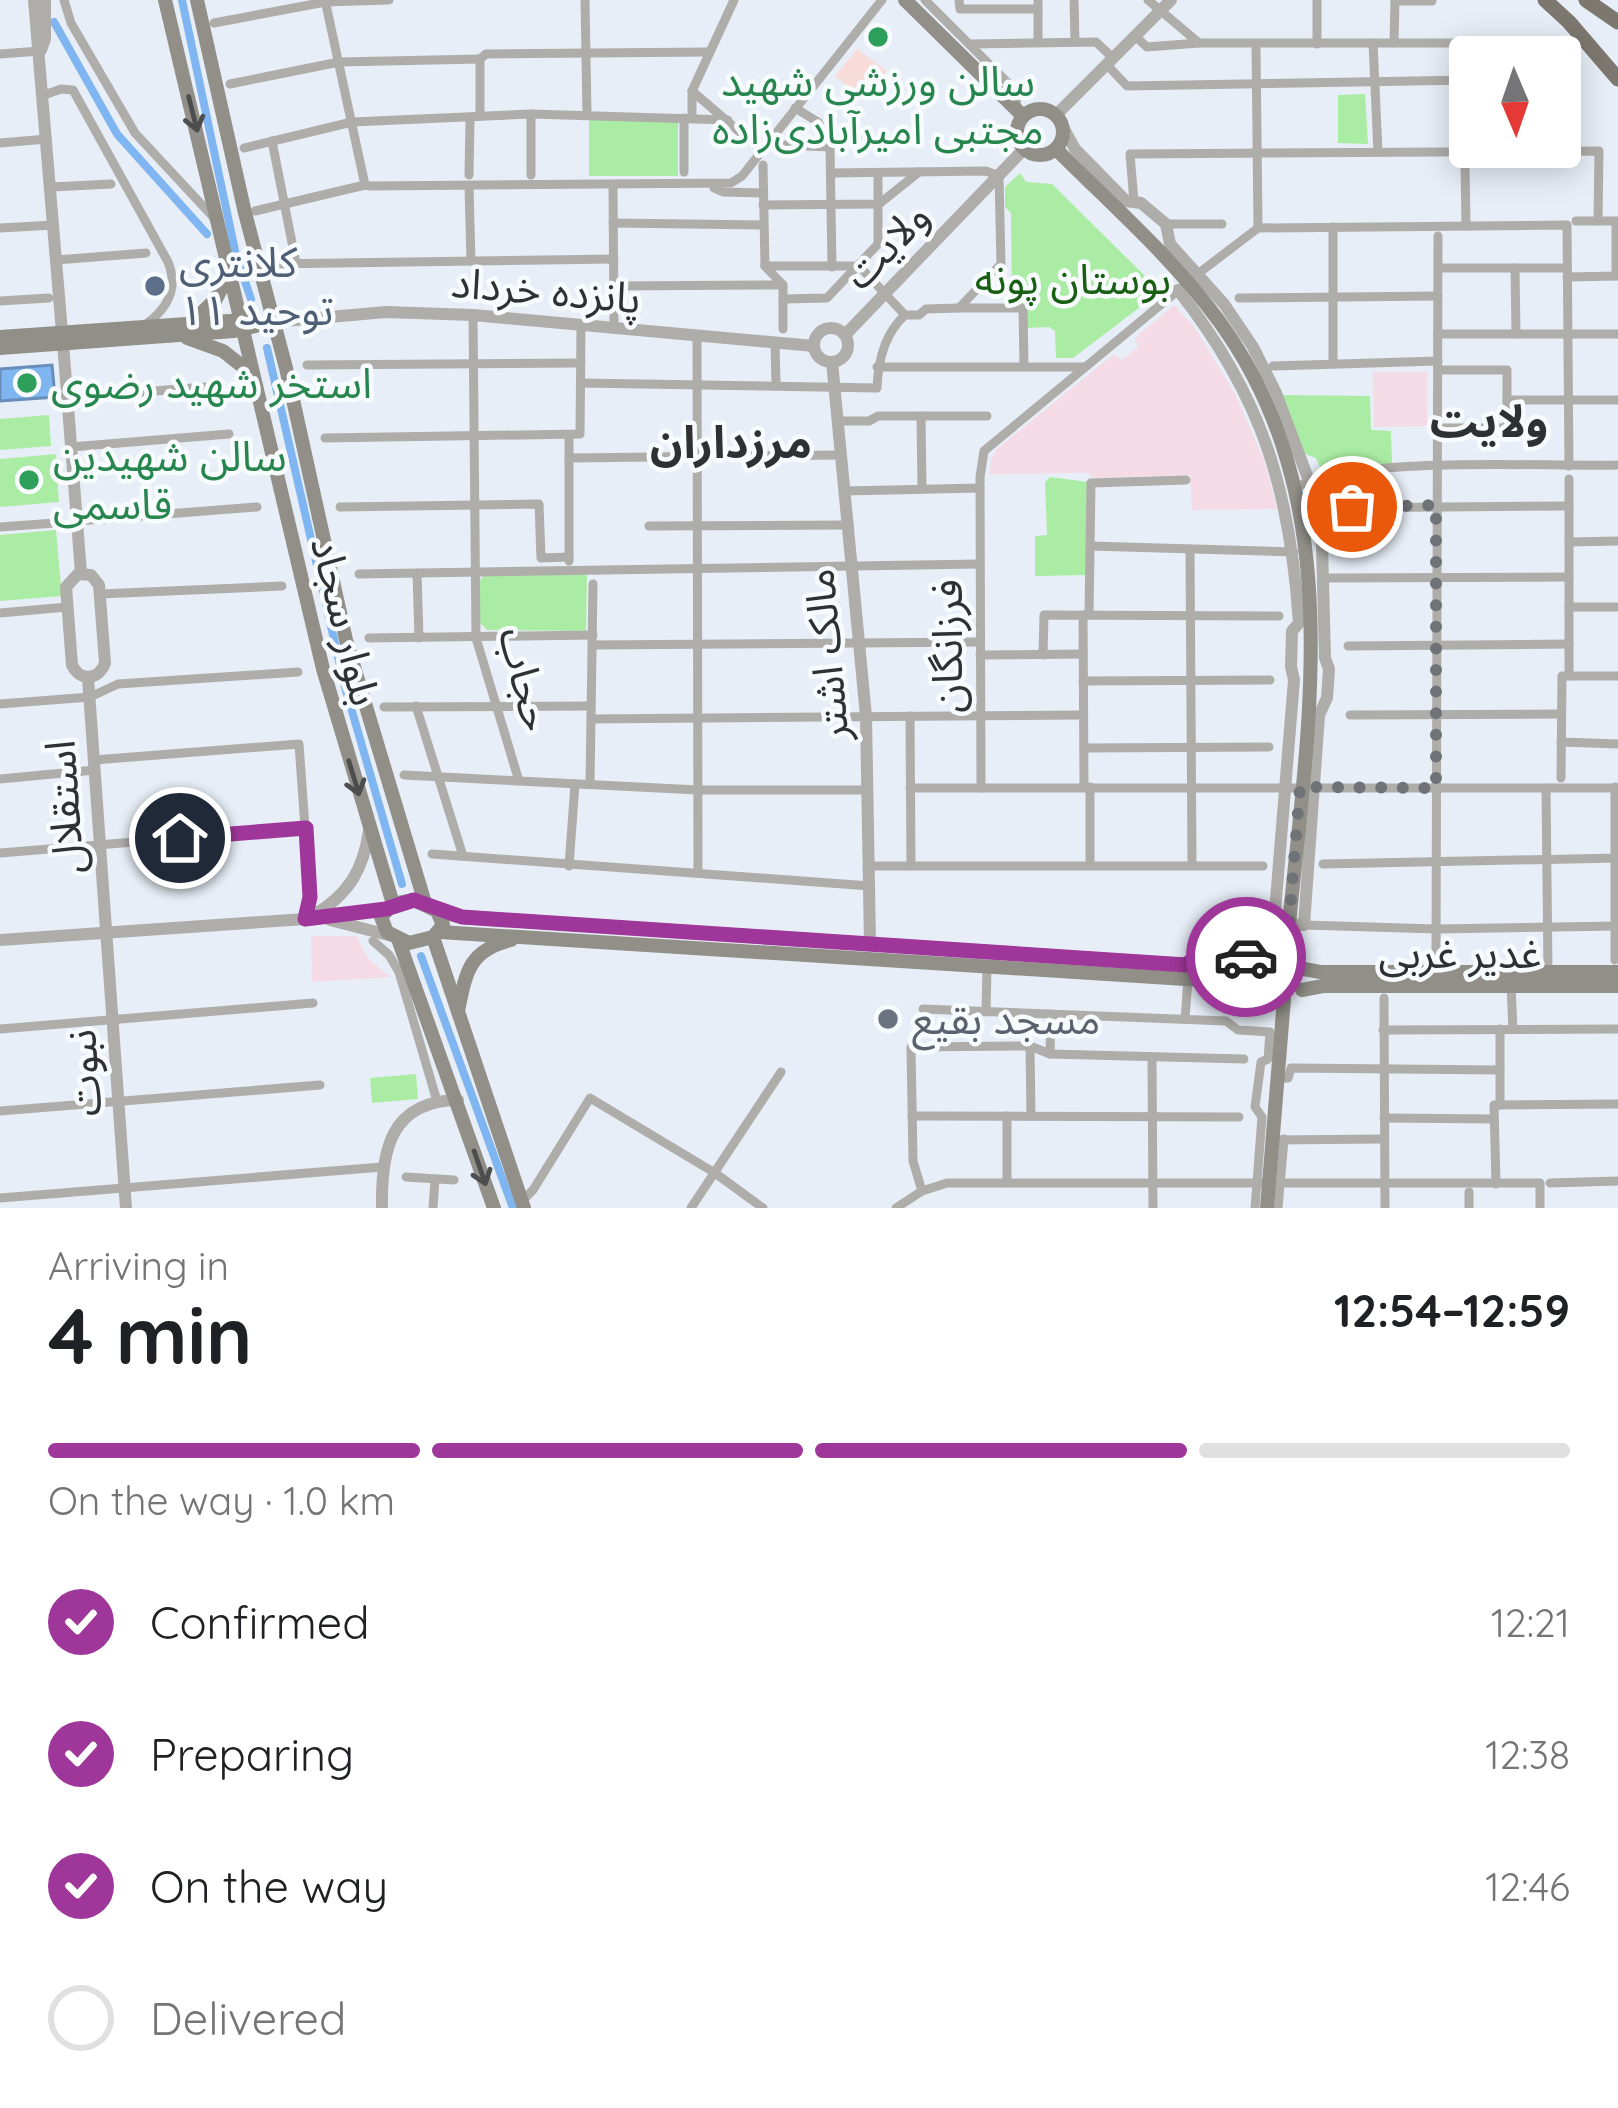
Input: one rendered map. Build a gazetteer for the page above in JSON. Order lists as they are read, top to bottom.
{
  "streets": {
    "main road": ["پانزده خرداد", "بلوار سجاد", "غدیر غربی"],
    "street": [
      "ولایت",
      "فرزانگان",
      "مالک اشتر",
      "حجاب",
      "استقلال",
      "نبوت"
    ]
  },
  "crossings": [
    ["ولایت", "پانزده خرداد"],
    ["ولایت", "مالک اشتر"],
    ["پانزده خرداد", "بلوار سجاد"],
    ["پانزده خرداد", "مالک اشتر"],
    ["پانزده خرداد", "حجاب"],
    ["مالک اشتر", "حجاب"],
    ["استقلال", "نبوت"]
  ],
  "districts": ["ولایت", "مرزداران"],
  "parks": ["بوستان پونه"],
  "places": [
    "سالن ورزشی شهید مجتبی امیرآبادی‌زاده",
    "کلانتری ۱۱ توحید",
    "استخر شهید رضوی",
    "سالن شهیدین قاسمی",
    "مسجد بقیع"
  ],
  "north": "bottom",
  "page": {
    "heading": ["4 min", "Arriving in", "12:54–12:59"],
    "bar": "On the way · 1.0 km",
    "list": [
      ["Confirmed", "12:21"],
      ["Preparing", "12:38"],
      ["On the way", "12:46"],
      "Delivered"
    ]
  }
}
